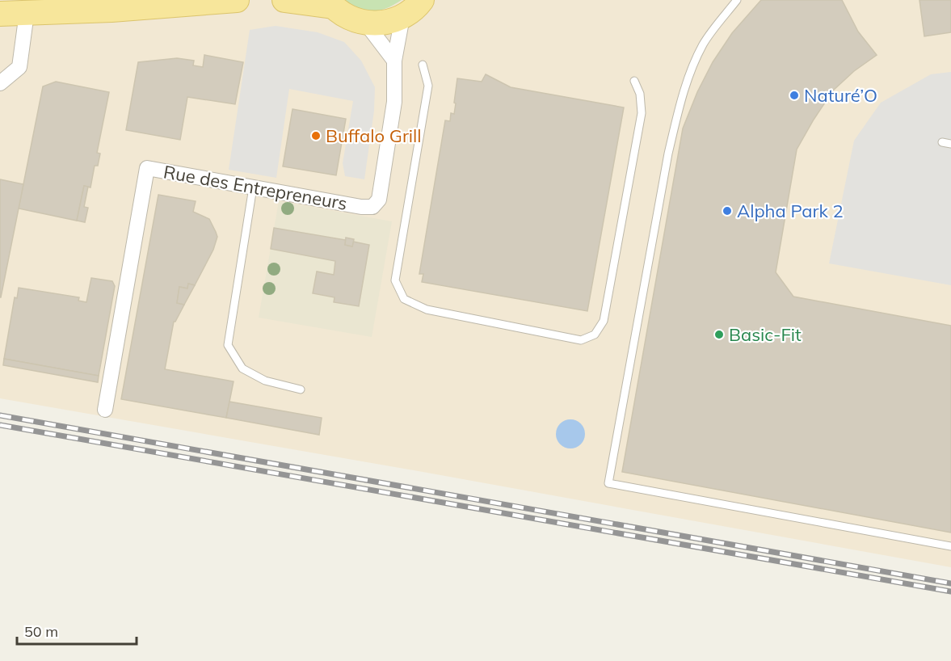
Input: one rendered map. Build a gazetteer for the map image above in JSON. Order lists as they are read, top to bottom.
{
  "streets": {
    "street": ["Rue des Entrepreneurs"]
  },
  "places": [
    "Naturé’O",
    "Buffalo Grill",
    "Alpha Park 2",
    "Basic-Fit"
  ],
  "scale_bar": "50 m"
}
